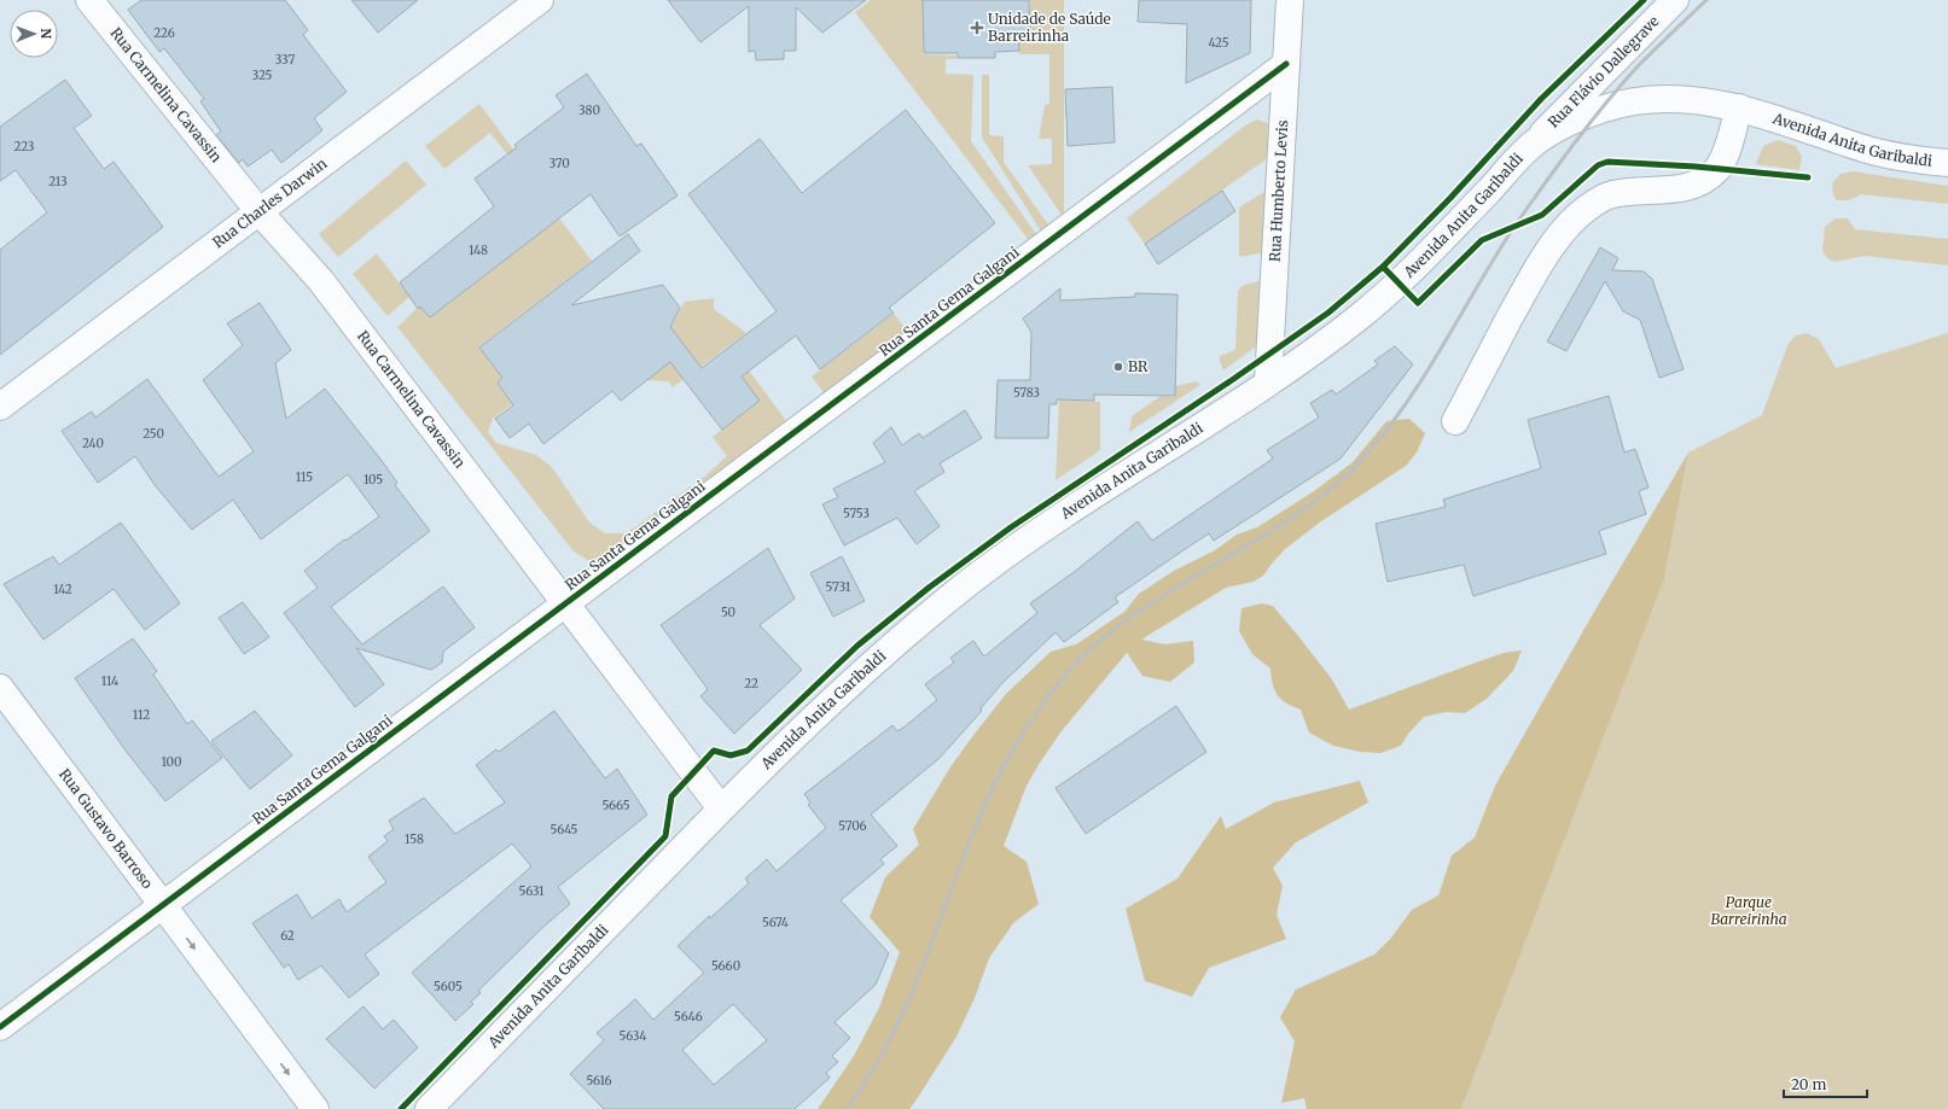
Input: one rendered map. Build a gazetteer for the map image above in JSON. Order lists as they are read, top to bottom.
{
  "streets": {
    "street": [
      "Rua Flávio Dallegrave",
      "Rua Carmelina Cavassin",
      "Avenida Anita Garibaldi",
      "Rua Humberto Levis",
      "Rua Charles Darwin",
      "Rua Santa Gema Galgani",
      "Rua Gustavo Barroso"
    ]
  },
  "crossings": [
    ["Rua Flávio Dallegrave", "Avenida Anita Garibaldi"],
    ["Rua Carmelina Cavassin", "Avenida Anita Garibaldi"],
    ["Rua Carmelina Cavassin", "Rua Charles Darwin"],
    ["Rua Carmelina Cavassin", "Rua Santa Gema Galgani"],
    ["Avenida Anita Garibaldi", "Rua Humberto Levis"],
    ["Rua Humberto Levis", "Rua Santa Gema Galgani"],
    ["Rua Santa Gema Galgani", "Rua Gustavo Barroso"]
  ],
  "one_way": ["Rua Gustavo Barroso"],
  "parks": ["Parque Barreirinha"],
  "places": {
    "health": ["Unidade de Saúde Barreirinha"],
    "other": ["BR"]
  },
  "house_numbers": [
    "226",
    "425",
    "337",
    "325",
    "380",
    "223",
    "370",
    "213",
    "148",
    "5783",
    "250",
    "240",
    "115",
    "105",
    "5753",
    "5731",
    "142",
    "50",
    "114",
    "22",
    "112",
    "100",
    "5665",
    "5706",
    "5645",
    "158",
    "5631",
    "5674",
    "62",
    "5660",
    "5605",
    "5646",
    "5634",
    "5616"
  ],
  "scale_bar": "20 m",
  "north": "right"
}
